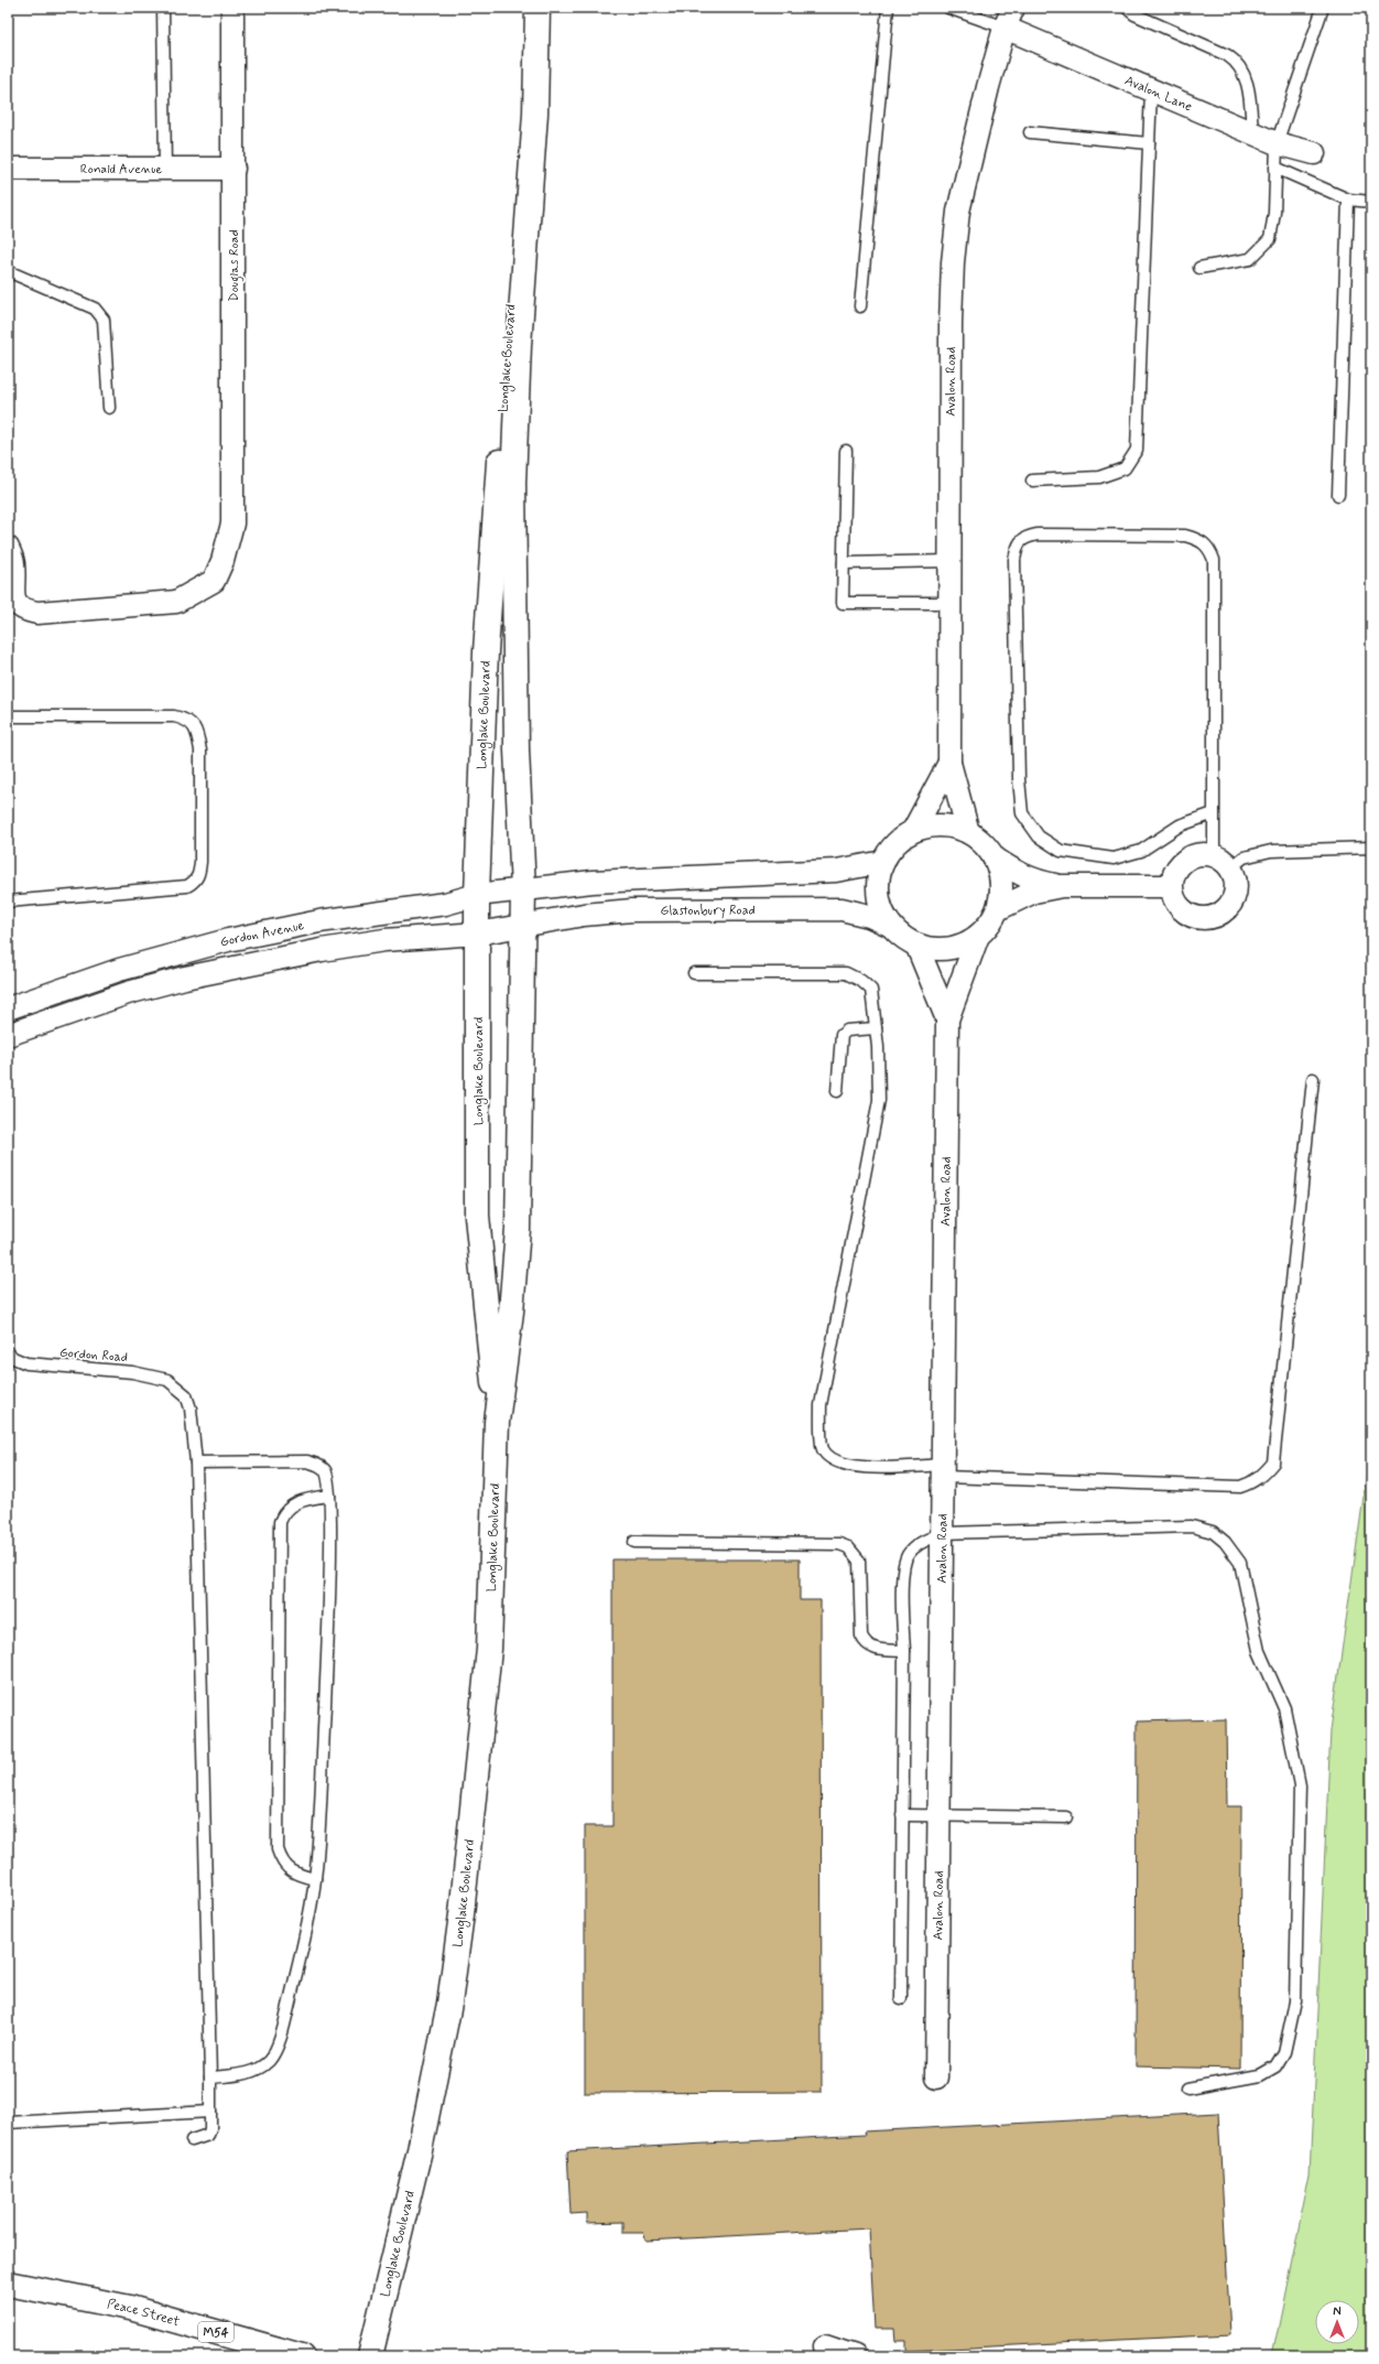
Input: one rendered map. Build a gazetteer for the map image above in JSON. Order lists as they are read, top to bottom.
{
  "streets": {
    "main road": ["Longlake Boulevard", "Peace Street", "M54"],
    "street": [
      "Avalon Lane",
      "Ronald Avenue",
      "Douglas Road",
      "Avalon Road",
      "Glastonbury Road",
      "Gordon Avenue"
    ],
    "lane": ["Gordon Road"]
  },
  "crossings": [
    ["Avalon Lane", "Avalon Road"],
    ["Ronald Avenue", "Douglas Road"],
    ["Longlake Boulevard", "Glastonbury Road"],
    ["Longlake Boulevard", "Gordon Avenue"],
    ["Avalon Road", "Glastonbury Road"],
    ["Glastonbury Road", "Gordon Avenue"]
  ],
  "north": "top"
}
